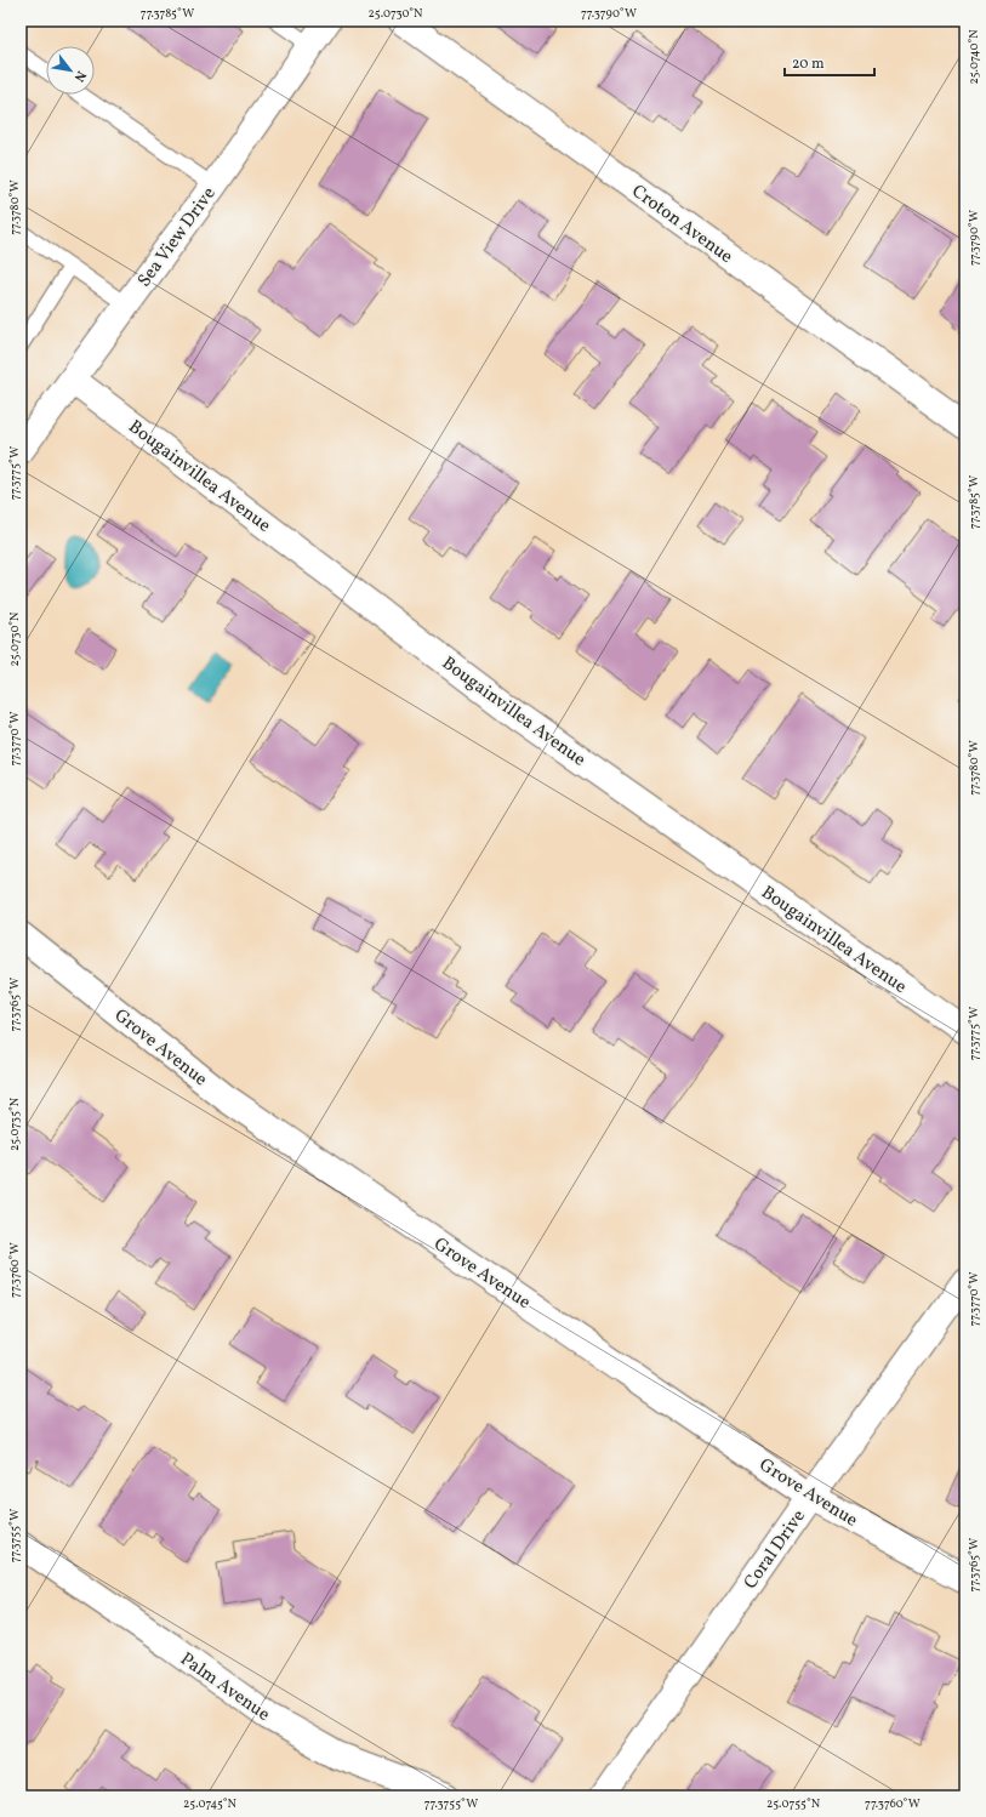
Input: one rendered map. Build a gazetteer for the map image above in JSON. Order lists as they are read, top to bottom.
{
  "streets": {
    "street": [
      "Croton Avenue",
      "Sea View Drive",
      "Bougainvillea Avenue",
      "Grove Avenue",
      "Coral Drive",
      "Palm Avenue"
    ]
  },
  "crossings": [
    ["Sea View Drive", "Bougainvillea Avenue"],
    ["Grove Avenue", "Coral Drive"]
  ],
  "scale_bar": "20 m",
  "north": "bottom right",
  "coordinates": [
    "77.3785°W",
    "25.0730°N",
    "77.3790°W",
    "25.0740°N",
    "77.3780°W",
    "77.3775°W",
    "77.3770°W",
    "77.3765°W",
    "25.0735°N",
    "77.3760°W",
    "77.3755°W",
    "25.0745°N",
    "25.0755°N"
  ]
}
